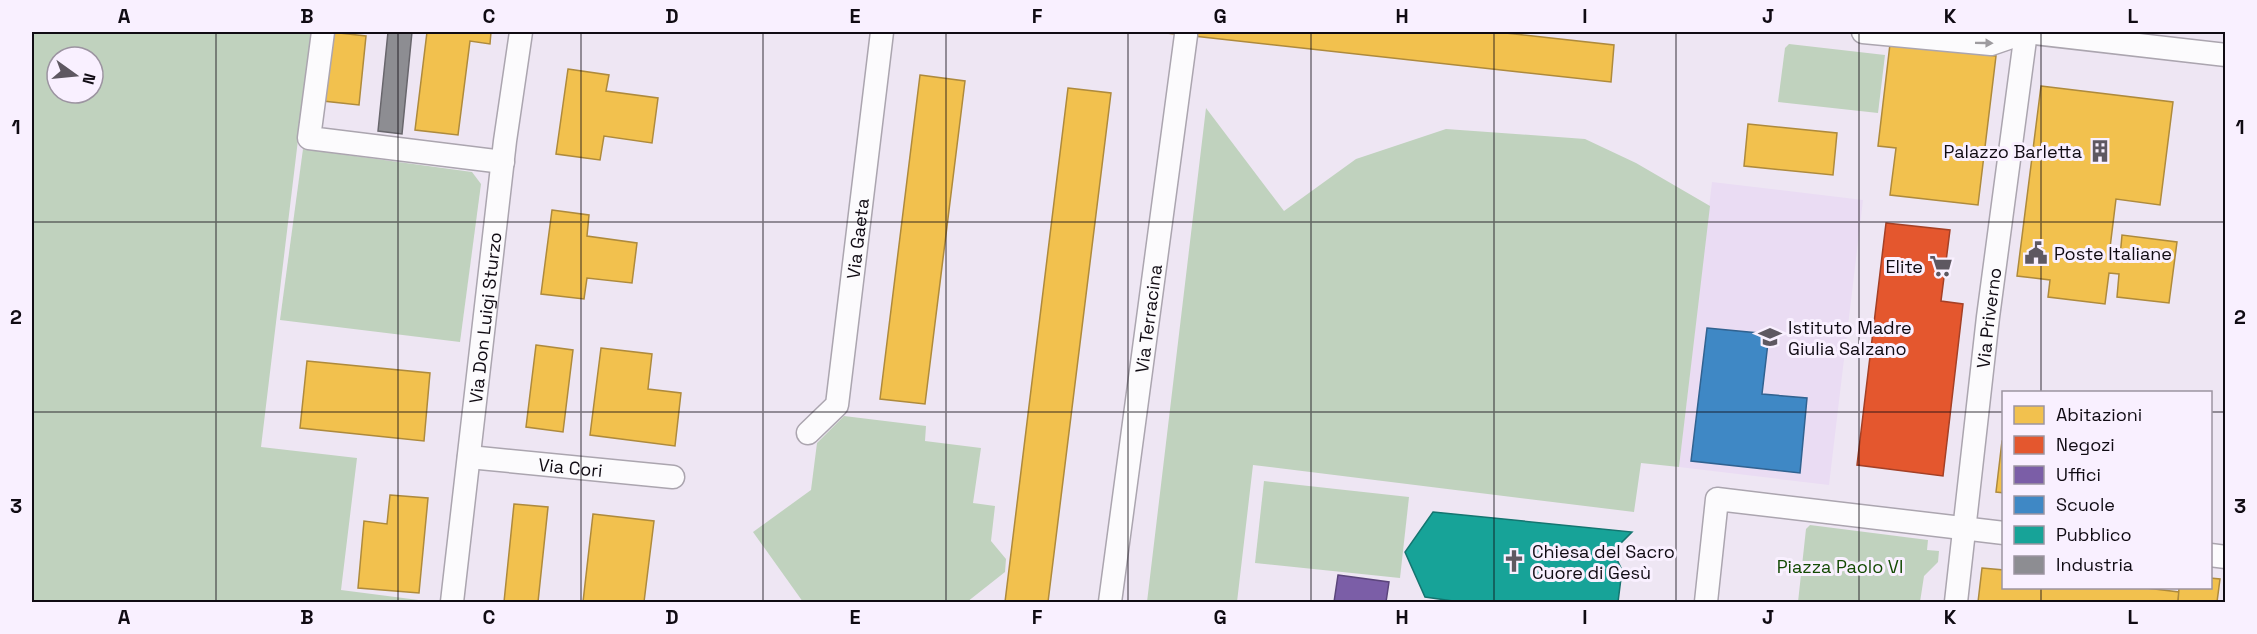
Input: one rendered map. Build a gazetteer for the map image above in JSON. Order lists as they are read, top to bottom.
{
  "streets": {
    "street": [
      "Via Gaeta",
      "Via Don Luigi Sturzo",
      "Via Priverno",
      "Via Terracina",
      "Via Cori"
    ]
  },
  "crossings": [
    ["Via Don Luigi Sturzo", "Via Cori"]
  ],
  "parks": ["Piazza Paolo VI"],
  "places": {
    "building": ["Palazzo Barletta"],
    "public building": ["Poste Italiane"],
    "supermarket": ["Elite"],
    "school or university": ["Istituto Madre Giulia Salzano"],
    "church": ["Chiesa del Sacro Cuore di Gesù"]
  },
  "legend": [
    "Abitazioni",
    "Negozi",
    "Uffici",
    "Scuole",
    "Pubblico",
    "Industria"
  ],
  "north": "right",
  "grid": {
    "columns": [
      "A",
      "B",
      "C",
      "D",
      "E",
      "F",
      "G",
      "H",
      "I",
      "J",
      "K",
      "L"
    ],
    "rows": ["1", "2", "3"]
  }
}
